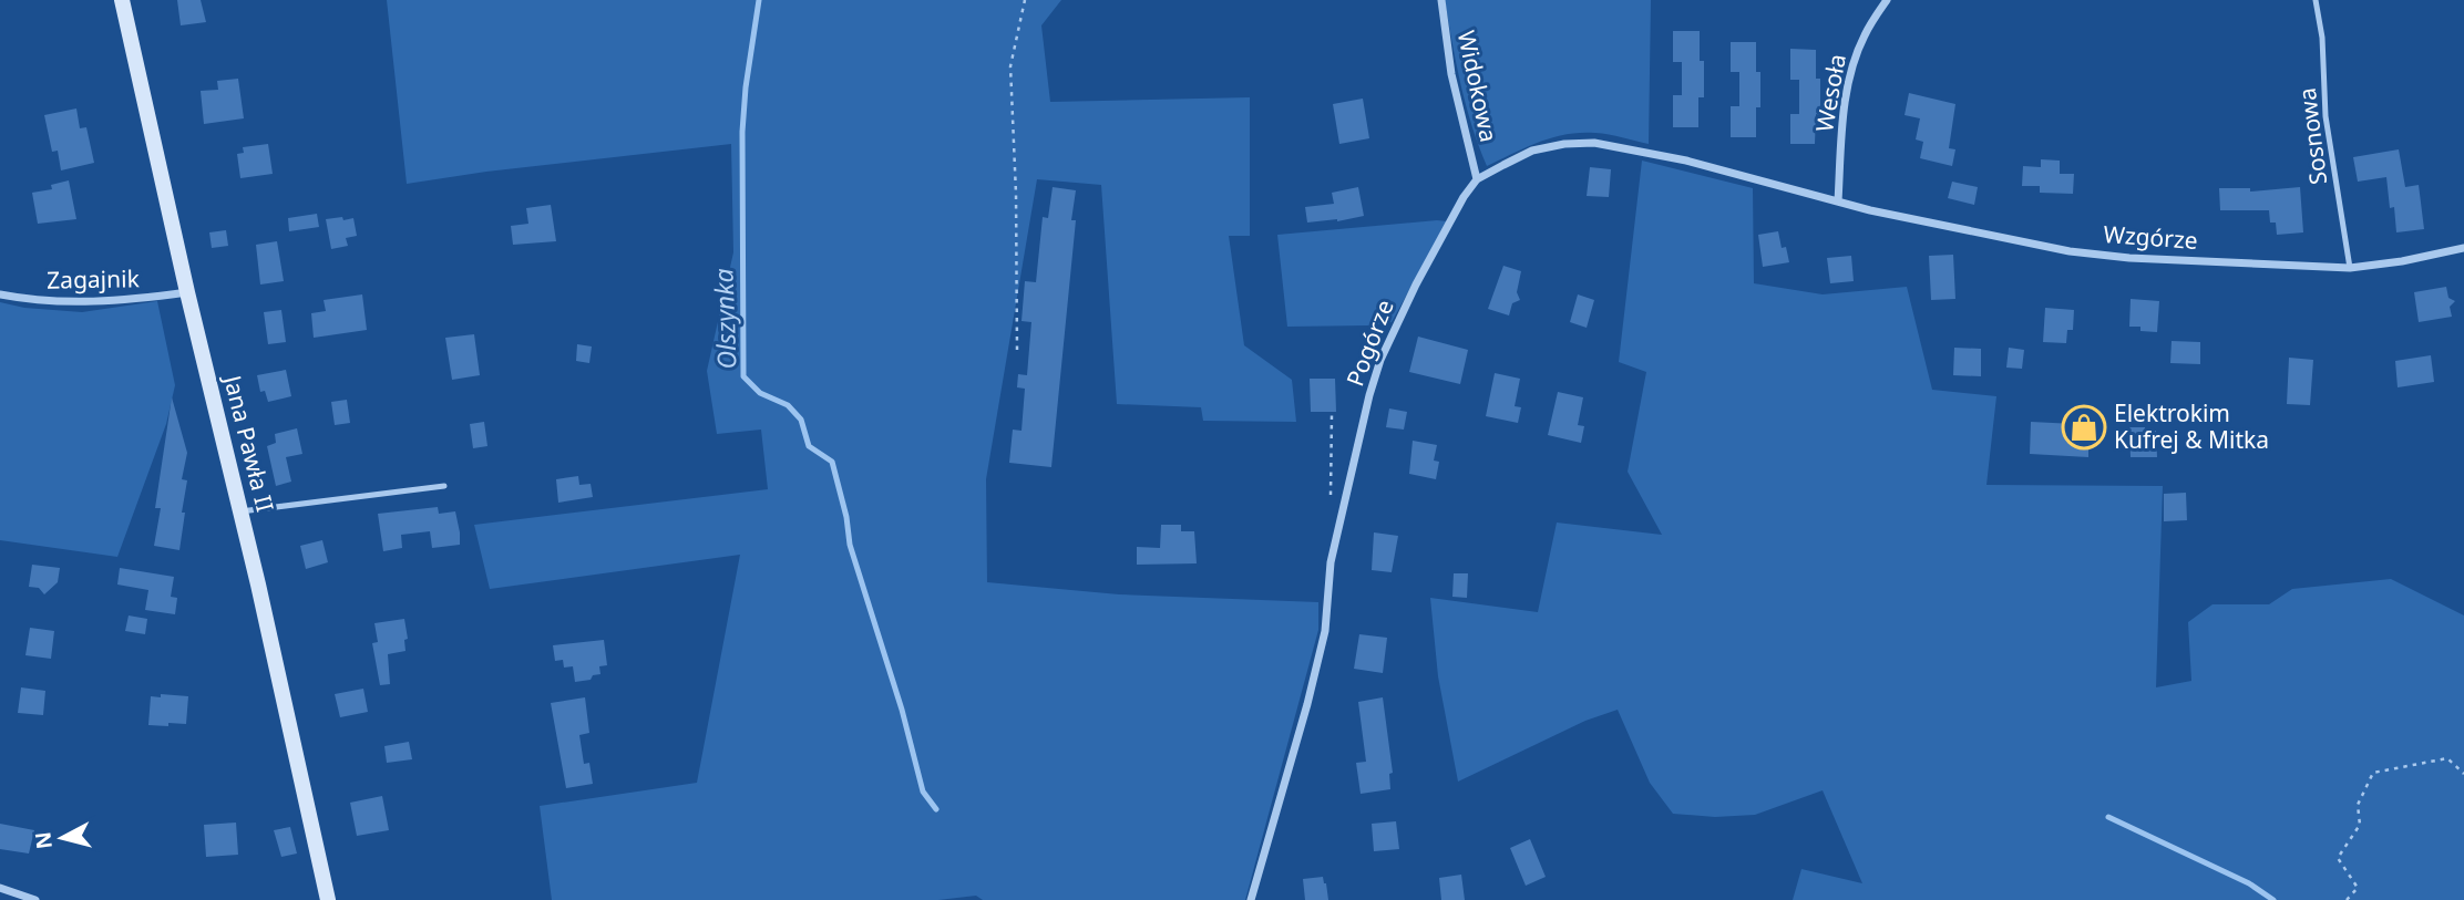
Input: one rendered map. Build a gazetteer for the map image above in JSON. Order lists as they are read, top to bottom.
{
  "streets": {
    "street": [
      "Widokowa",
      "Wesoła",
      "Wzgórze",
      "Zagajnik",
      "Pogórze",
      "Jana Pawła II"
    ],
    "lane": ["Sosnowa"]
  },
  "crossings": [
    ["Widokowa", "Pogórze"],
    ["Wesoła", "Wzgórze"],
    ["Wesoła", "Pogórze"],
    ["Sosnowa", "Wzgórze"],
    ["Wzgórze", "Pogórze"],
    ["Zagajnik", "Jana Pawła II"]
  ],
  "water": ["Olszynka"],
  "places": {
    "shop": ["Elektrokim Kufrej & Mitka"]
  },
  "north": "left"
}
